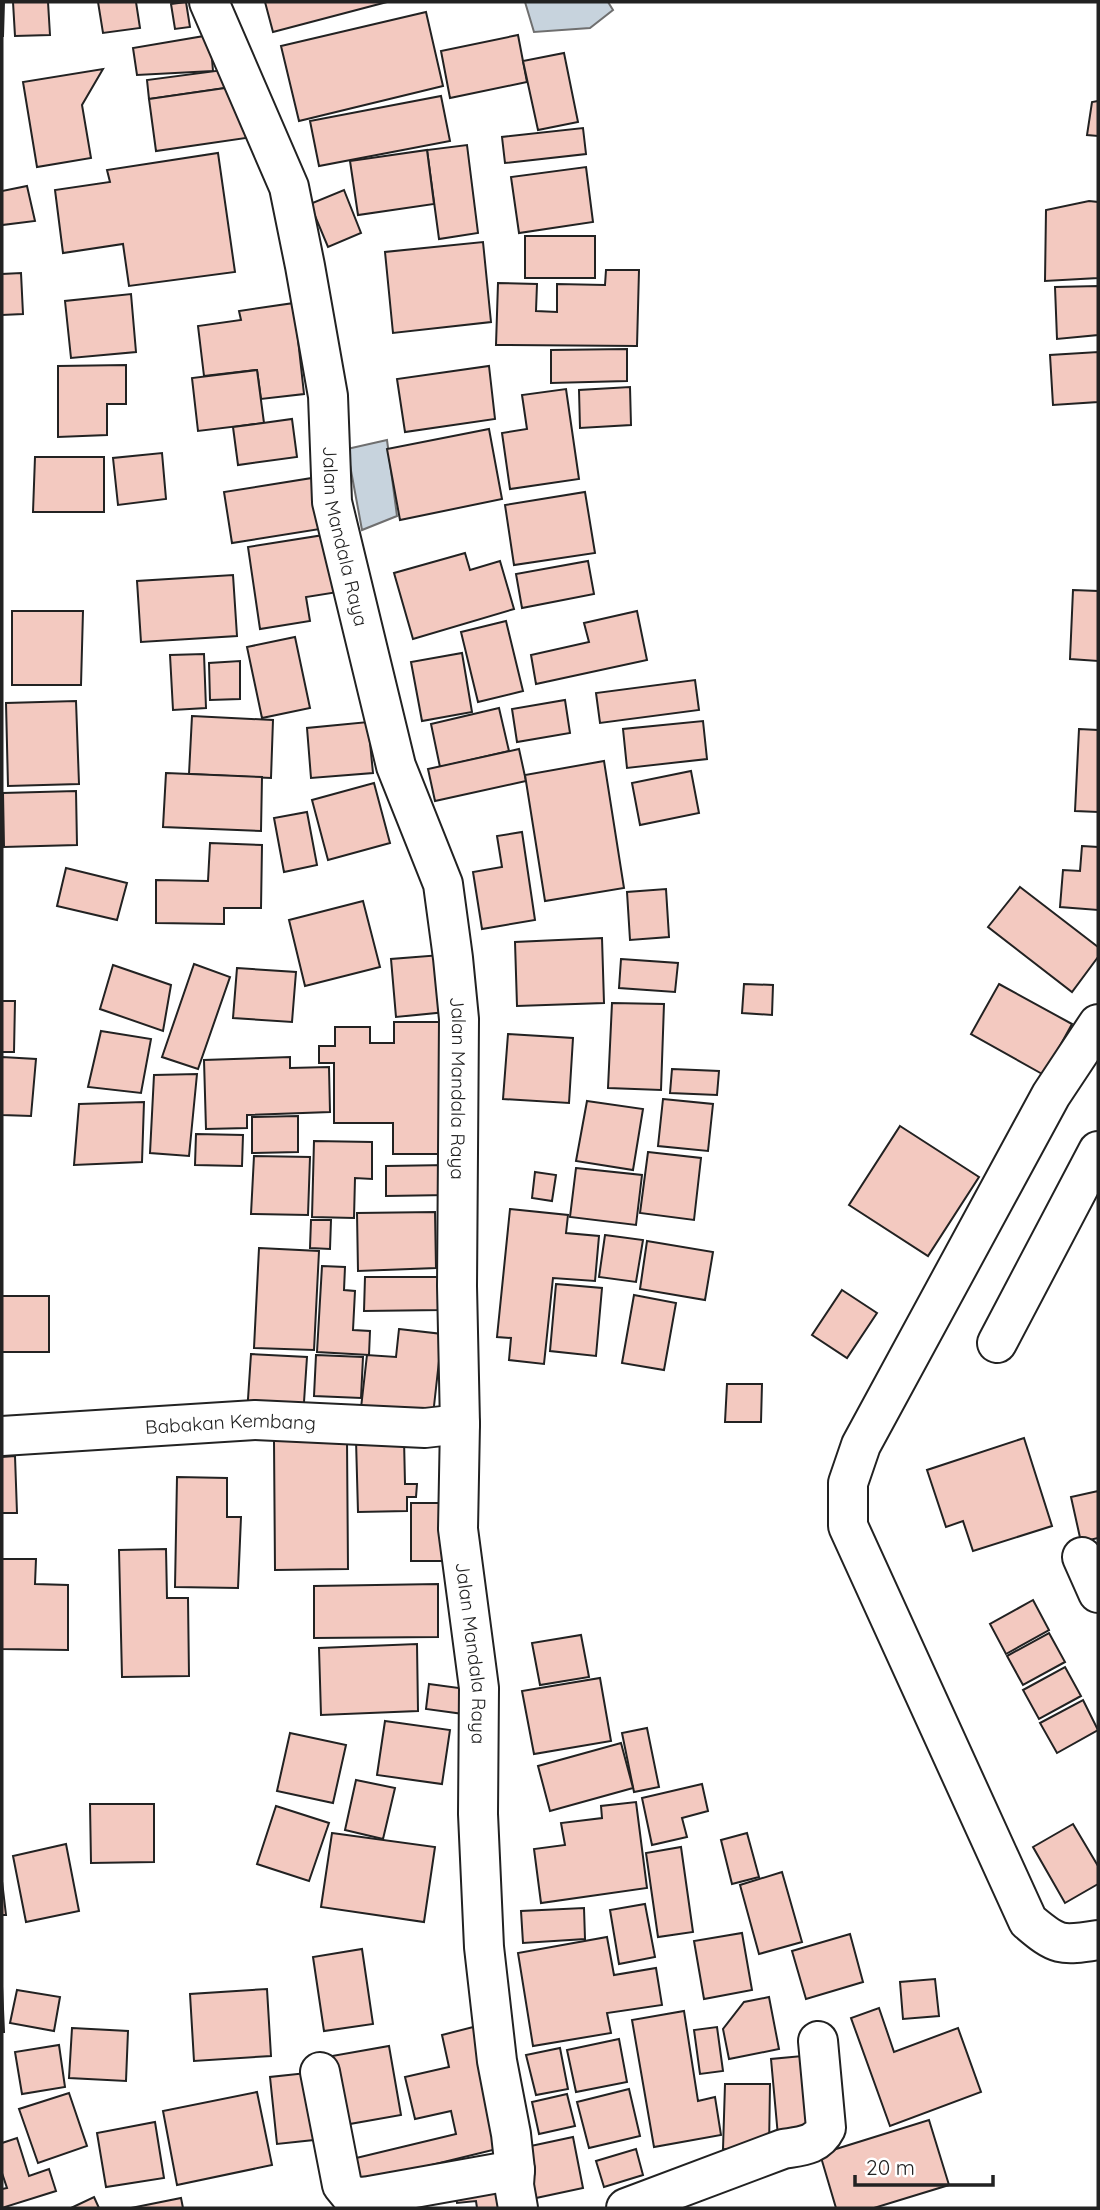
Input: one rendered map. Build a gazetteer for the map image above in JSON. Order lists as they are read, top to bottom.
{
  "streets": {
    "street": ["Jalan Mandala Raya", "Babakan Kembang"]
  },
  "crossings": [
    ["Jalan Mandala Raya", "Babakan Kembang"]
  ],
  "scale_bar": "20 m"
}
